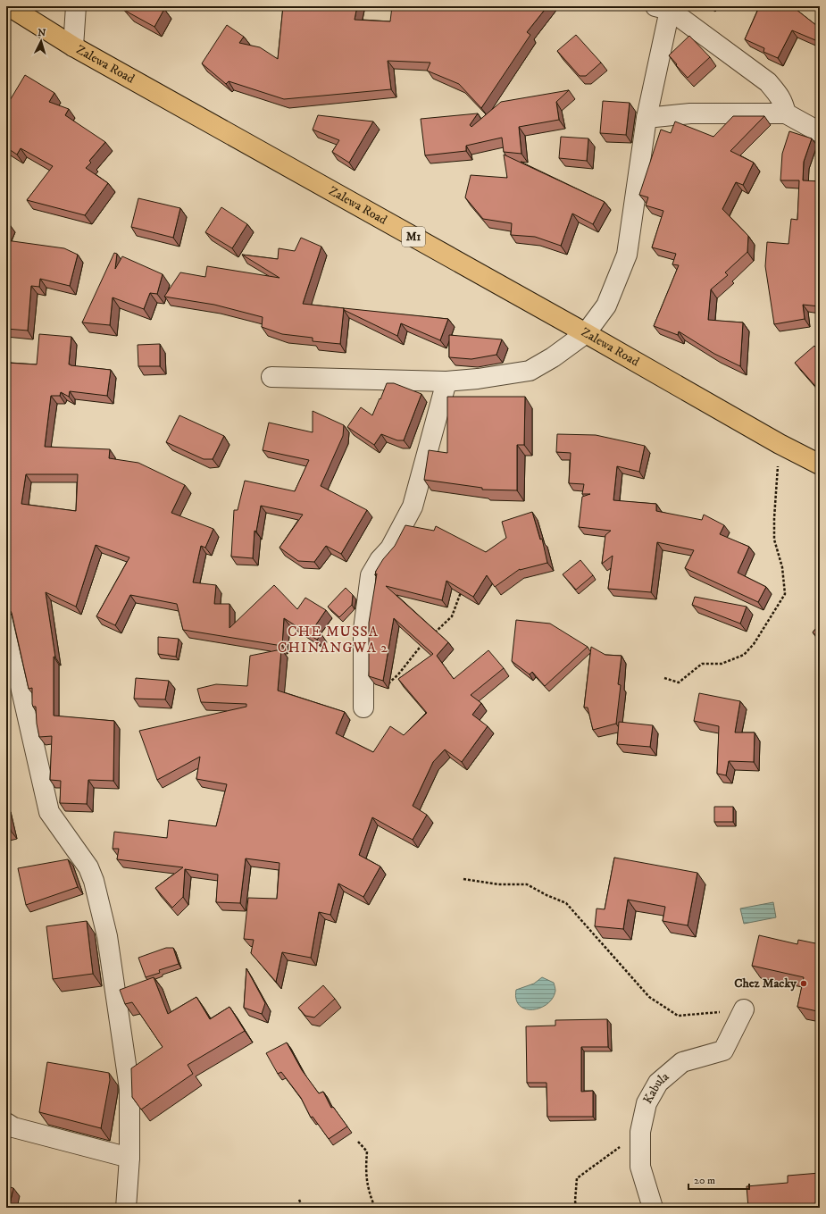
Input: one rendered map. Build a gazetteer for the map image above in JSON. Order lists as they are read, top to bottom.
{
  "streets": {
    "highway": ["Zalewa Road", "M1"],
    "street": ["Kabula"]
  },
  "districts": ["CHE MUSSA CHINANGWA 2"],
  "places": ["Chez Macky"],
  "scale_bar": "20 m",
  "north": "top"
}
